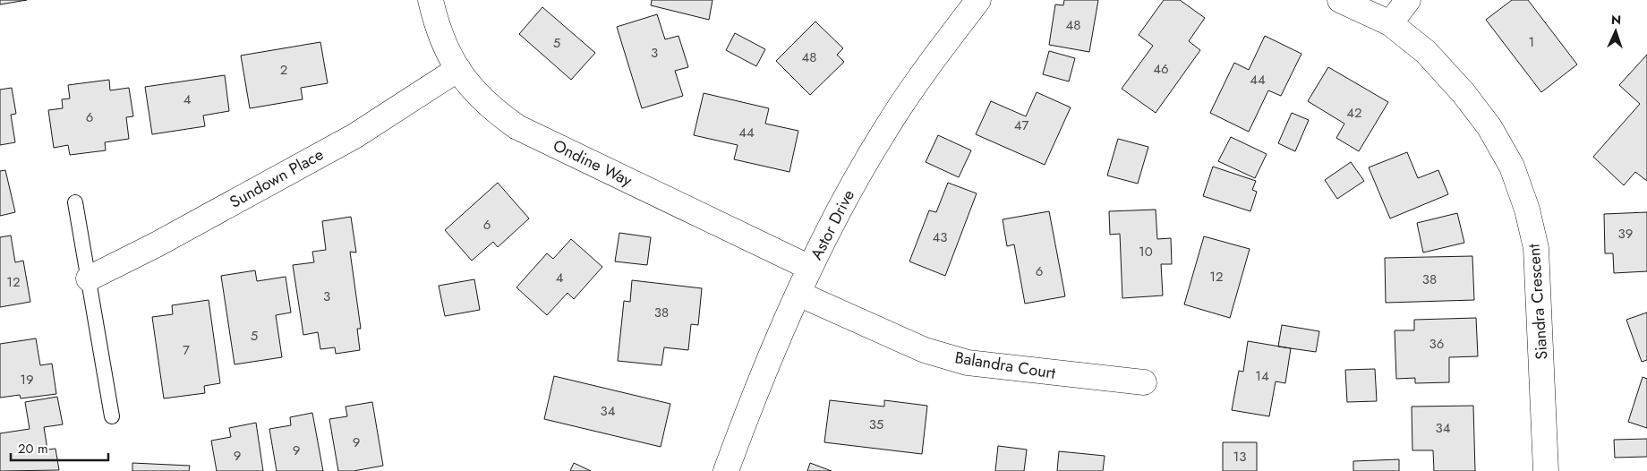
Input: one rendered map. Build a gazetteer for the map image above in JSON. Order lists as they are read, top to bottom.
{
  "streets": {
    "street": [
      "Ondine Way",
      "Sundown Place",
      "Astor Drive",
      "Siandra Crescent",
      "Balandra Court"
    ]
  },
  "crossings": [
    ["Ondine Way", "Sundown Place"],
    ["Ondine Way", "Astor Drive"],
    ["Astor Drive", "Balandra Court"]
  ],
  "house_numbers": [
    "48",
    "1",
    "5",
    "3",
    "48",
    "46",
    "2",
    "44",
    "4",
    "42",
    "6",
    "47",
    "44",
    "6",
    "39",
    "43",
    "10",
    "6",
    "12",
    "4",
    "38",
    "12",
    "3",
    "38",
    "5",
    "36",
    "7",
    "14",
    "19",
    "34",
    "35",
    "34",
    "9",
    "9",
    "9",
    "13"
  ],
  "scale_bar": "20 m",
  "north": "top"
}
